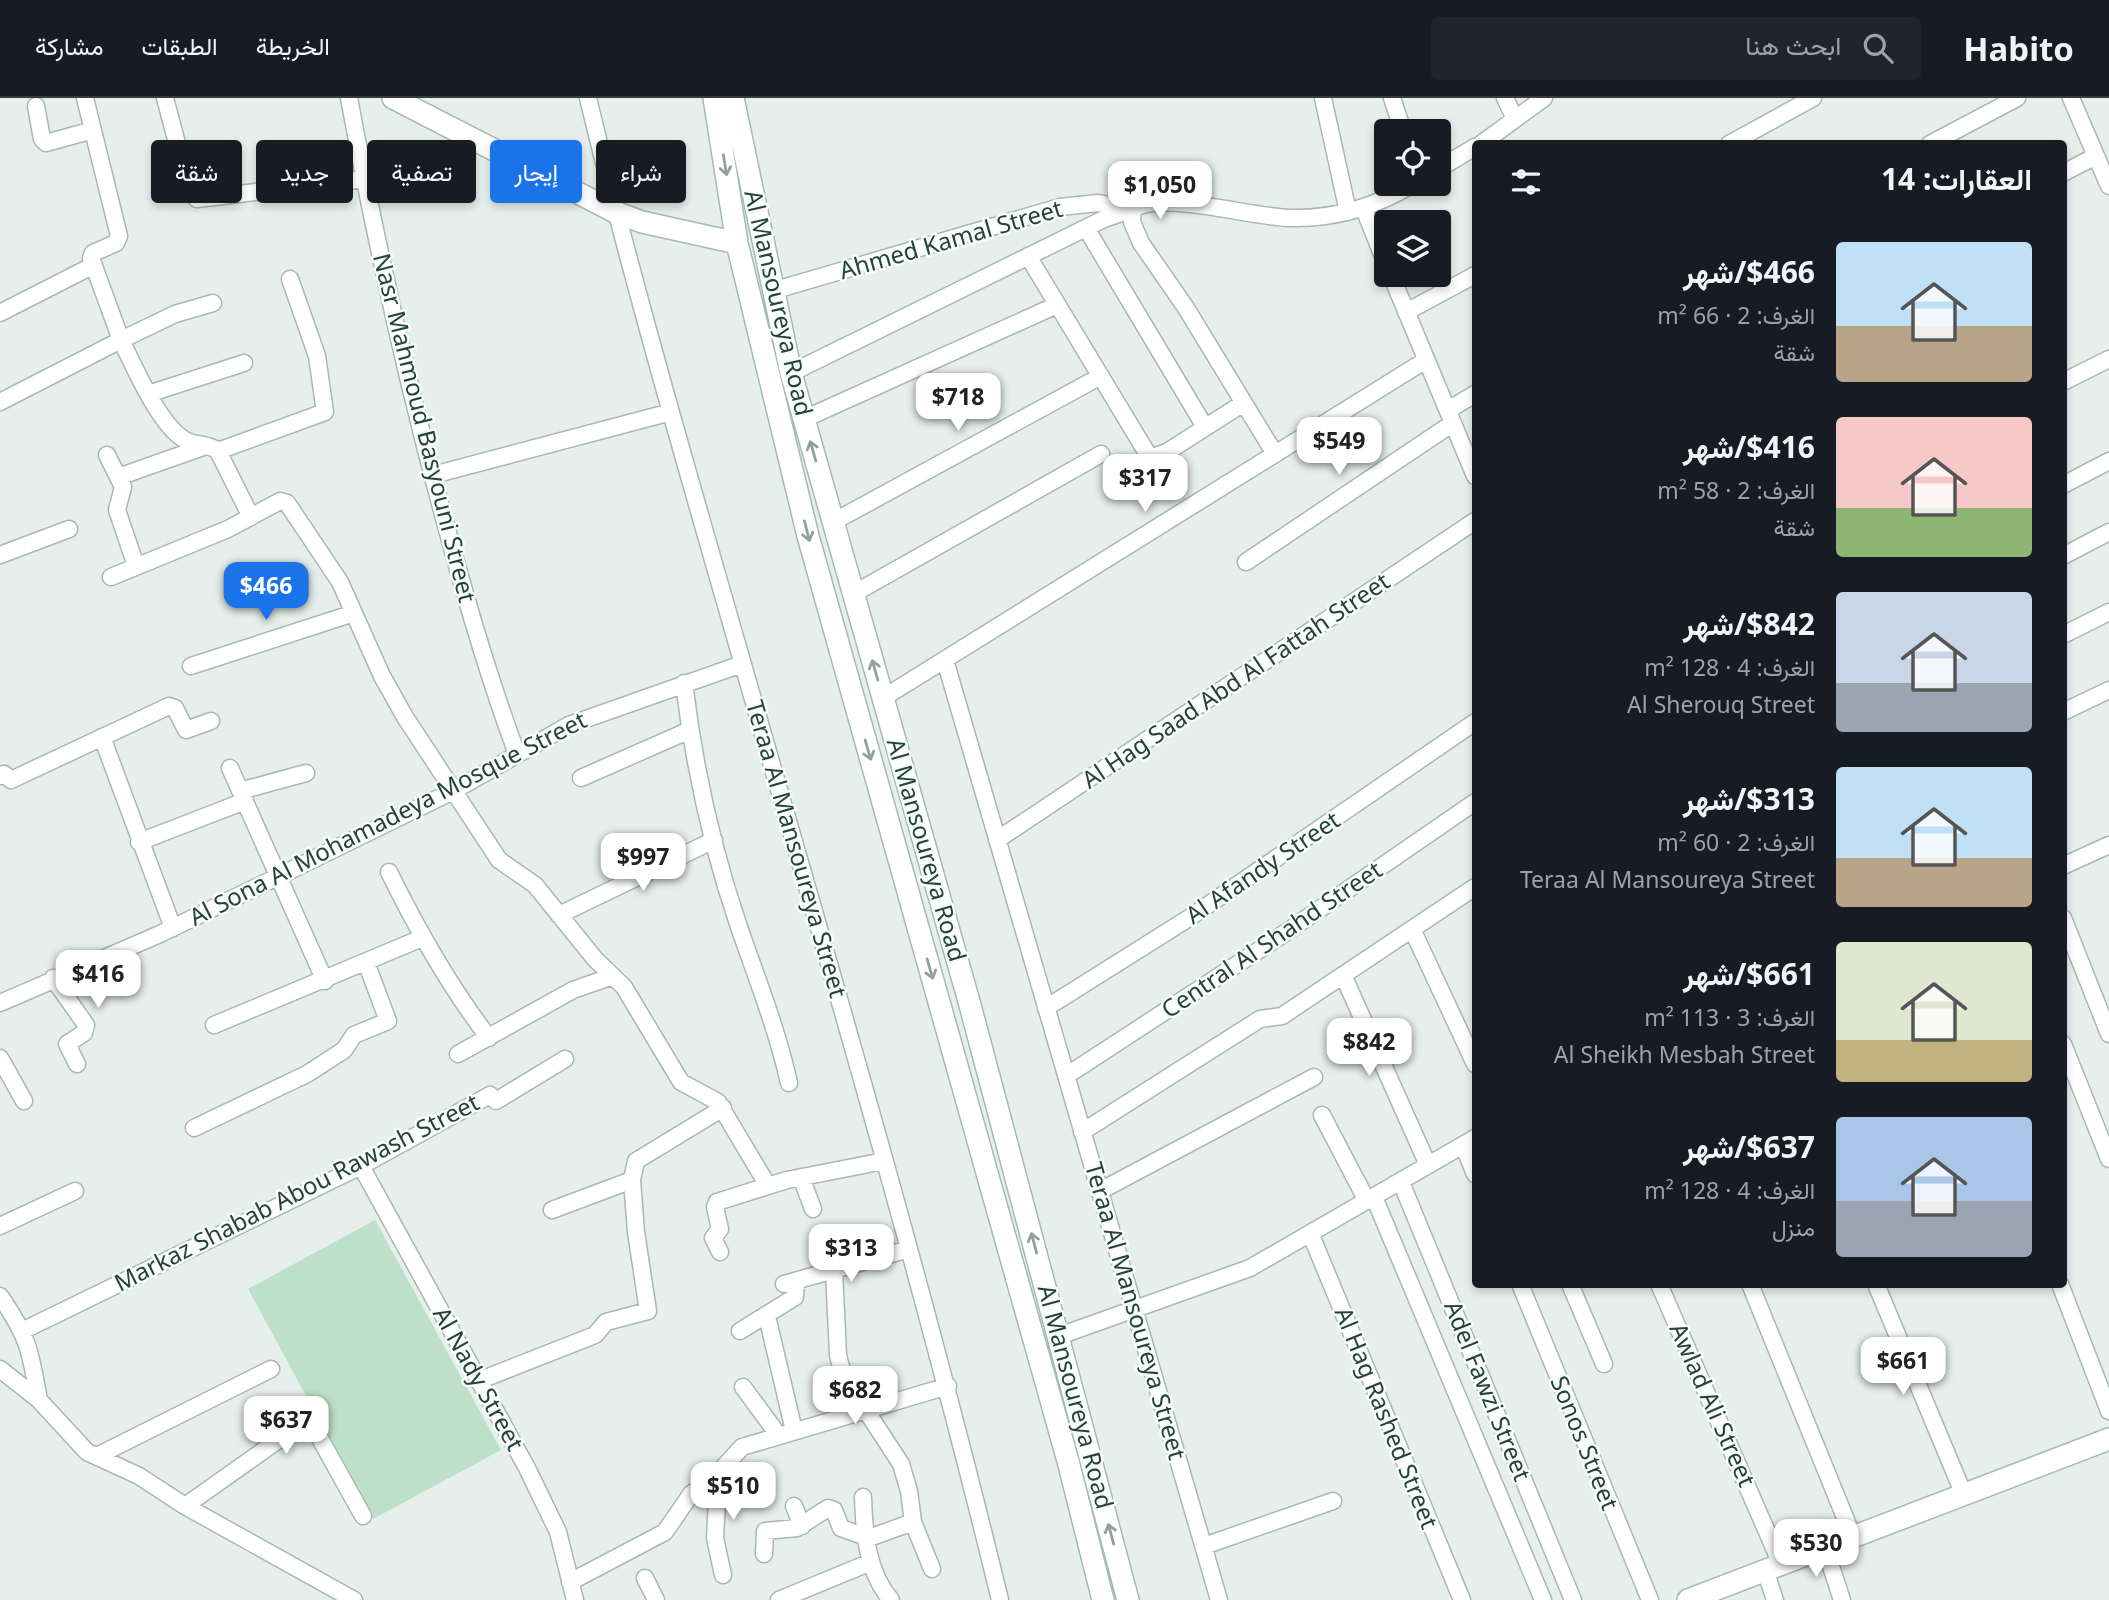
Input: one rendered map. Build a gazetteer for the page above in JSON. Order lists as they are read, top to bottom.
{
  "streets": {
    "main road": ["Al Mansoureya Road"],
    "street": [
      "Ahmed Kamal Street",
      "Nasr Mahmoud Basyouni Street",
      "Al Hag Saad Abd Al Fattah Street",
      "Al Sona Al Mohamadeya Mosque Street",
      "Teraa Al Mansoureya Street",
      "Al Afandy Street",
      "Central Al Shahd Street",
      "Markaz Shabab Abou Rawash Street",
      "Al Nady Street",
      "Adel Fawzi Street",
      "Awlad Ali Street",
      "Al Hag Rashed Street",
      "Sonos Street"
    ]
  },
  "crossings": [
    ["Ahmed Kamal Street", "Al Mansoureya Road"],
    ["Nasr Mahmoud Basyouni Street", "Al Sona Al Mohamadeya Mosque Street"],
    ["Al Hag Saad Abd Al Fattah Street", "Teraa Al Mansoureya Street"],
    ["Al Sona Al Mohamadeya Mosque Street", "Teraa Al Mansoureya Street"],
    ["Teraa Al Mansoureya Street", "Al Afandy Street"],
    ["Teraa Al Mansoureya Street", "Central Al Shahd Street"],
    ["Markaz Shabab Abou Rawash Street", "Al Nady Street"]
  ],
  "page": {
    "header": "Habito",
    "search": "ابحث هنا",
    "nav": ["الخريطة", "الطبقات", "مشاركة"],
    "chip": [
      "شراء",
      "إيجار",
      "تصفية",
      "جديد",
      "شقة"
    ],
    "heading": "العقارات: 14",
    "price": [
      "$1,050",
      "$718",
      "$549",
      "$317",
      "$466",
      "$997",
      "$416",
      "$842",
      "$313",
      "$661",
      "$682",
      "$637",
      "$510",
      "$530"
    ],
    "list": [
      {
        "name": "$466/شهر",
        "note": "الغرف: 2 · 66 m² · شقة"
      },
      {
        "name": "$416/شهر",
        "note": "الغرف: 2 · 58 m² · شقة"
      },
      {
        "name": "$842/شهر",
        "note": "الغرف: 4 · 128 m² · Al Sherouq Street"
      },
      {
        "name": "$313/شهر",
        "note": "الغرف: 2 · 60 m² · Teraa Al Mansoureya Street"
      },
      {
        "name": "$661/شهر",
        "note": "الغرف: 3 · 113 m² · Al Sheikh Mesbah Street"
      },
      {
        "name": "$637/شهر",
        "note": "الغرف: 4 · 128 m² · منزل"
      }
    ]
  }
}
